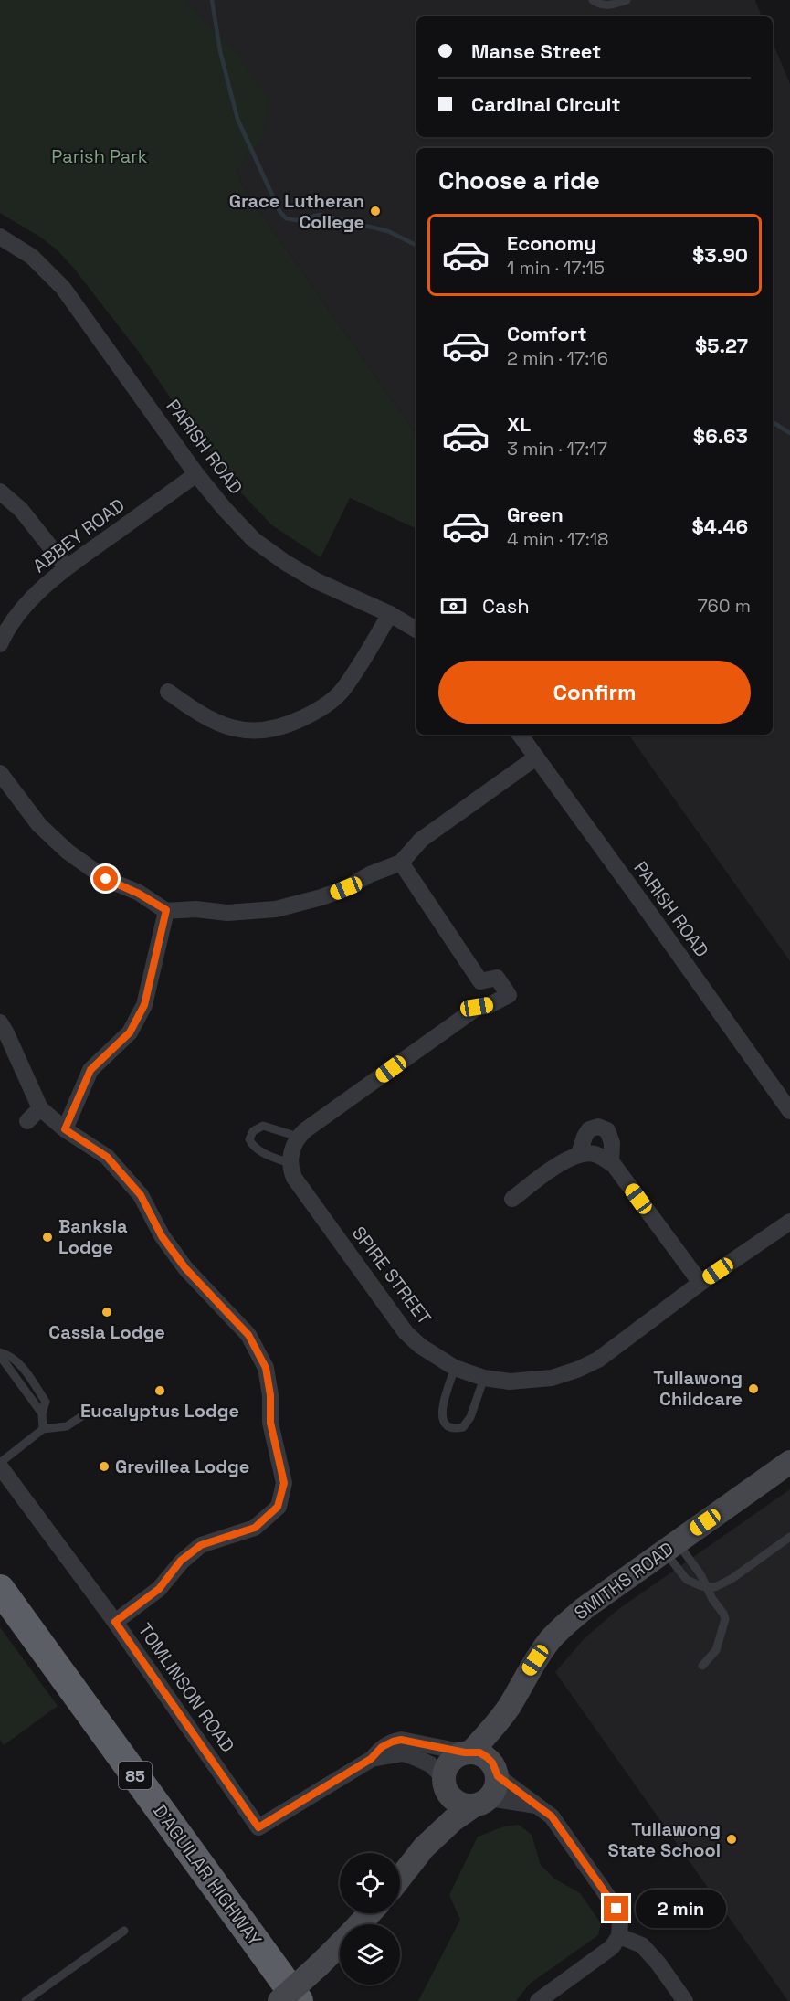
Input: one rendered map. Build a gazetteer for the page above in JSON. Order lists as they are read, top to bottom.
{
  "streets": {
    "highway": ["85", "D'AGUILAR HIGHWAY"],
    "main road": ["SMITHS ROAD"],
    "street": [
      "PARISH ROAD",
      "ABBEY ROAD",
      "SPIRE STREET",
      "TOMLINSON ROAD"
    ]
  },
  "crossings": [
    ["PARISH ROAD", "ABBEY ROAD"],
    ["SMITHS ROAD", "TOMLINSON ROAD"]
  ],
  "parks": ["Parish Park"],
  "places": [
    "Grace Lutheran College",
    "Banksia Lodge",
    "Cassia Lodge",
    "Tullawong Childcare",
    "Eucalyptus Lodge",
    "Grevillea Lodge",
    "Tullawong State School"
  ],
  "page": {
    "banner": ["Manse Street", "Cardinal Circuit"],
    "heading": "Choose a ride",
    "list": [
      {
        "name": "Economy",
        "note": "1 min · 17:15",
        "value": "$3.90"
      },
      {
        "name": "Comfort",
        "note": "2 min · 17:16",
        "value": "$5.27"
      },
      {
        "name": "XL",
        "note": "3 min · 17:17",
        "value": "$6.63"
      },
      {
        "name": "Green",
        "note": "4 min · 17:18",
        "value": "$4.46"
      }
    ],
    "pay": ["Cash", "760 m"],
    "buttons": "Confirm",
    "bubble": "2 min"
  }
}
